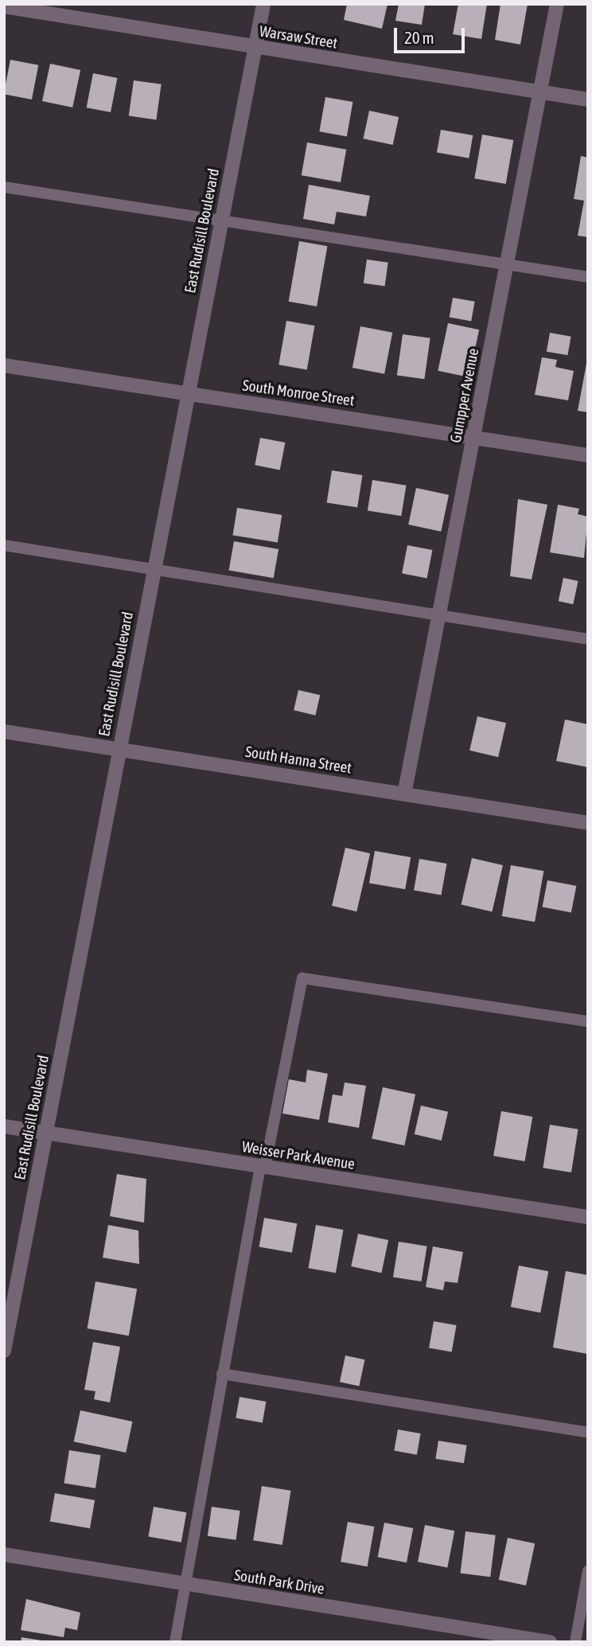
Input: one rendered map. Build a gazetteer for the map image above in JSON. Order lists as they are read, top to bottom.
{
  "streets": {
    "street": [
      "Warsaw Street",
      "East Rudisill Boulevard",
      "South Monroe Street",
      "Gumpper Avenue",
      "South Hanna Street",
      "Weisser Park Avenue",
      "South Park Drive"
    ]
  },
  "crossings": [
    ["Warsaw Street", "East Rudisill Boulevard"],
    ["Warsaw Street", "Gumpper Avenue"],
    ["East Rudisill Boulevard", "South Monroe Street"],
    ["East Rudisill Boulevard", "South Hanna Street"],
    ["East Rudisill Boulevard", "Weisser Park Avenue"],
    ["South Monroe Street", "Gumpper Avenue"],
    ["Gumpper Avenue", "South Hanna Street"]
  ],
  "scale_bar": "20 m"
}
